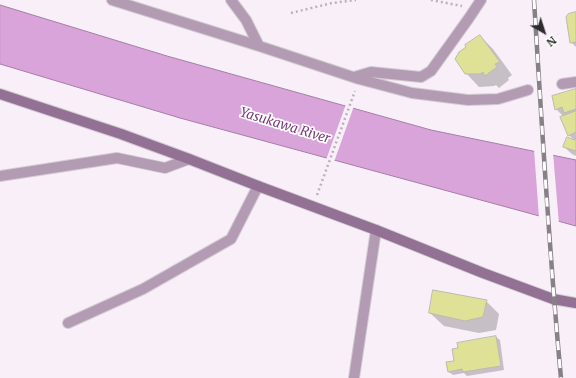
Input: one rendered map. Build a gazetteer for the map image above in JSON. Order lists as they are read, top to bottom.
{
  "water": ["Yasukawa River"],
  "north": "bottom right"
}
